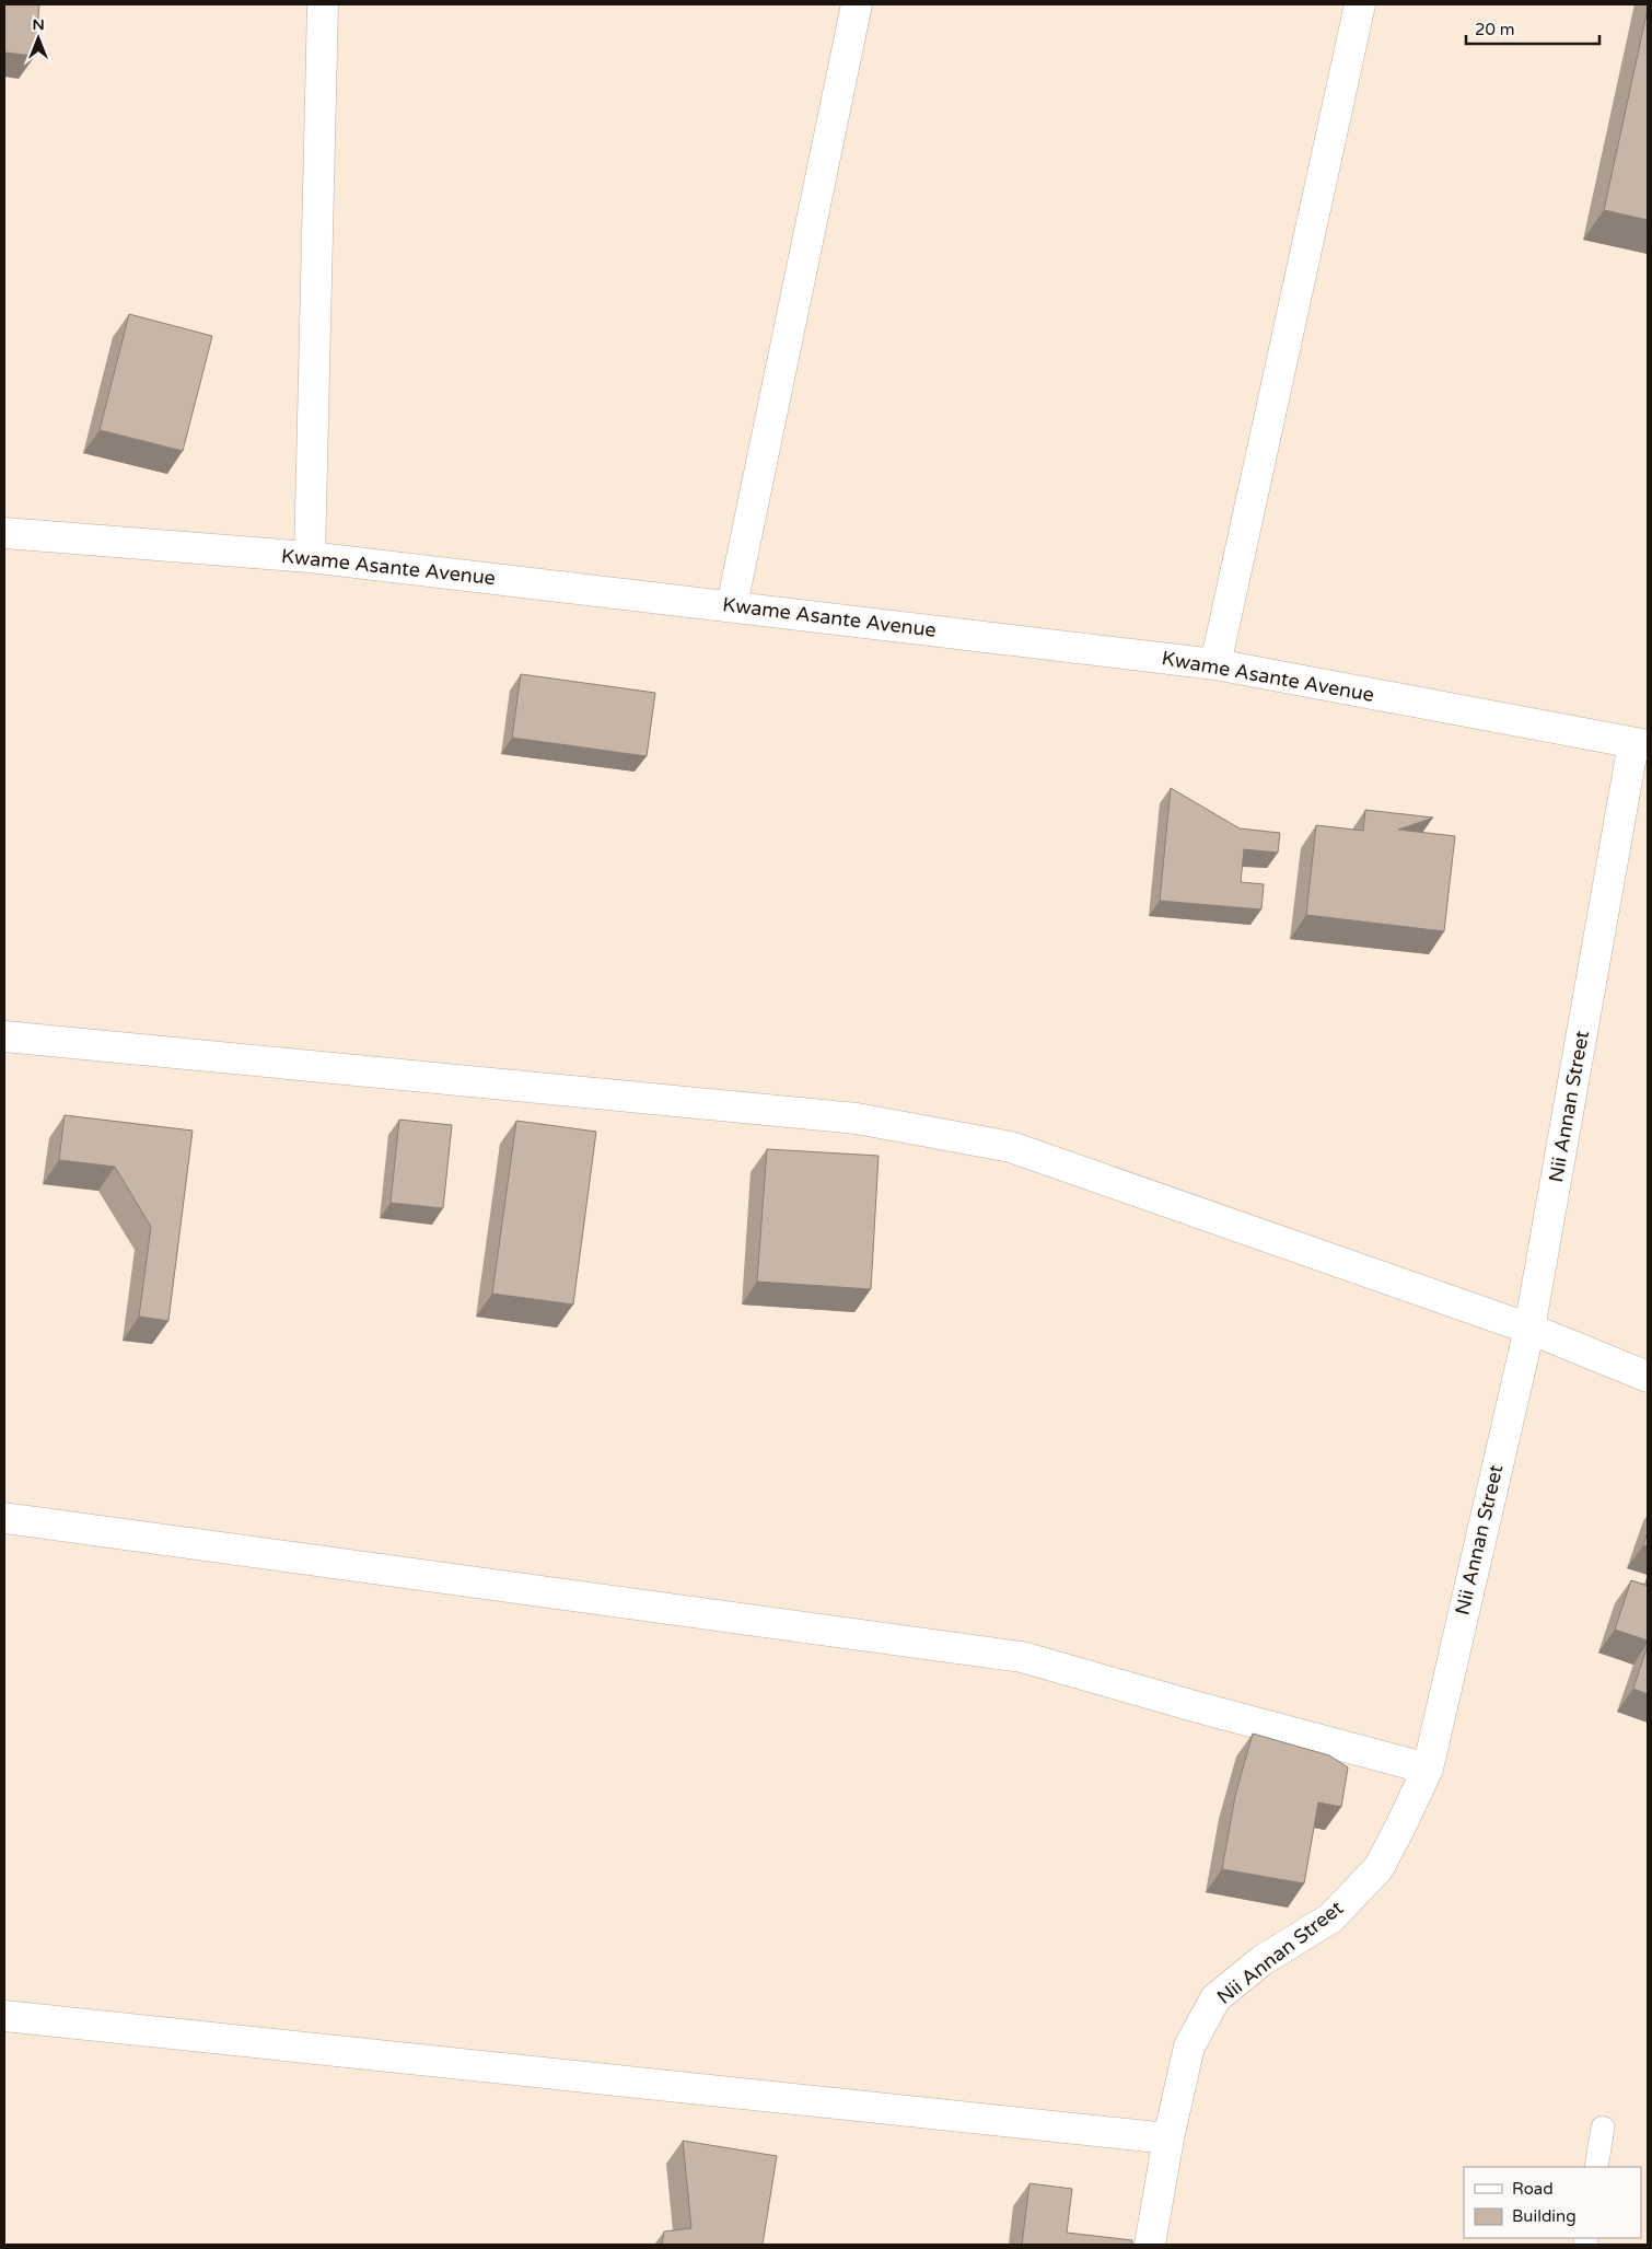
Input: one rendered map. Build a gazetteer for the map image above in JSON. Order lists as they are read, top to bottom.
{
  "streets": {
    "street": ["Kwame Asante Avenue", "Nii Annan Street"]
  },
  "crossings": [
    ["Kwame Asante Avenue", "Nii Annan Street"]
  ],
  "legend": ["Road", "Building"],
  "scale_bar": "20 m",
  "north": "top"
}
